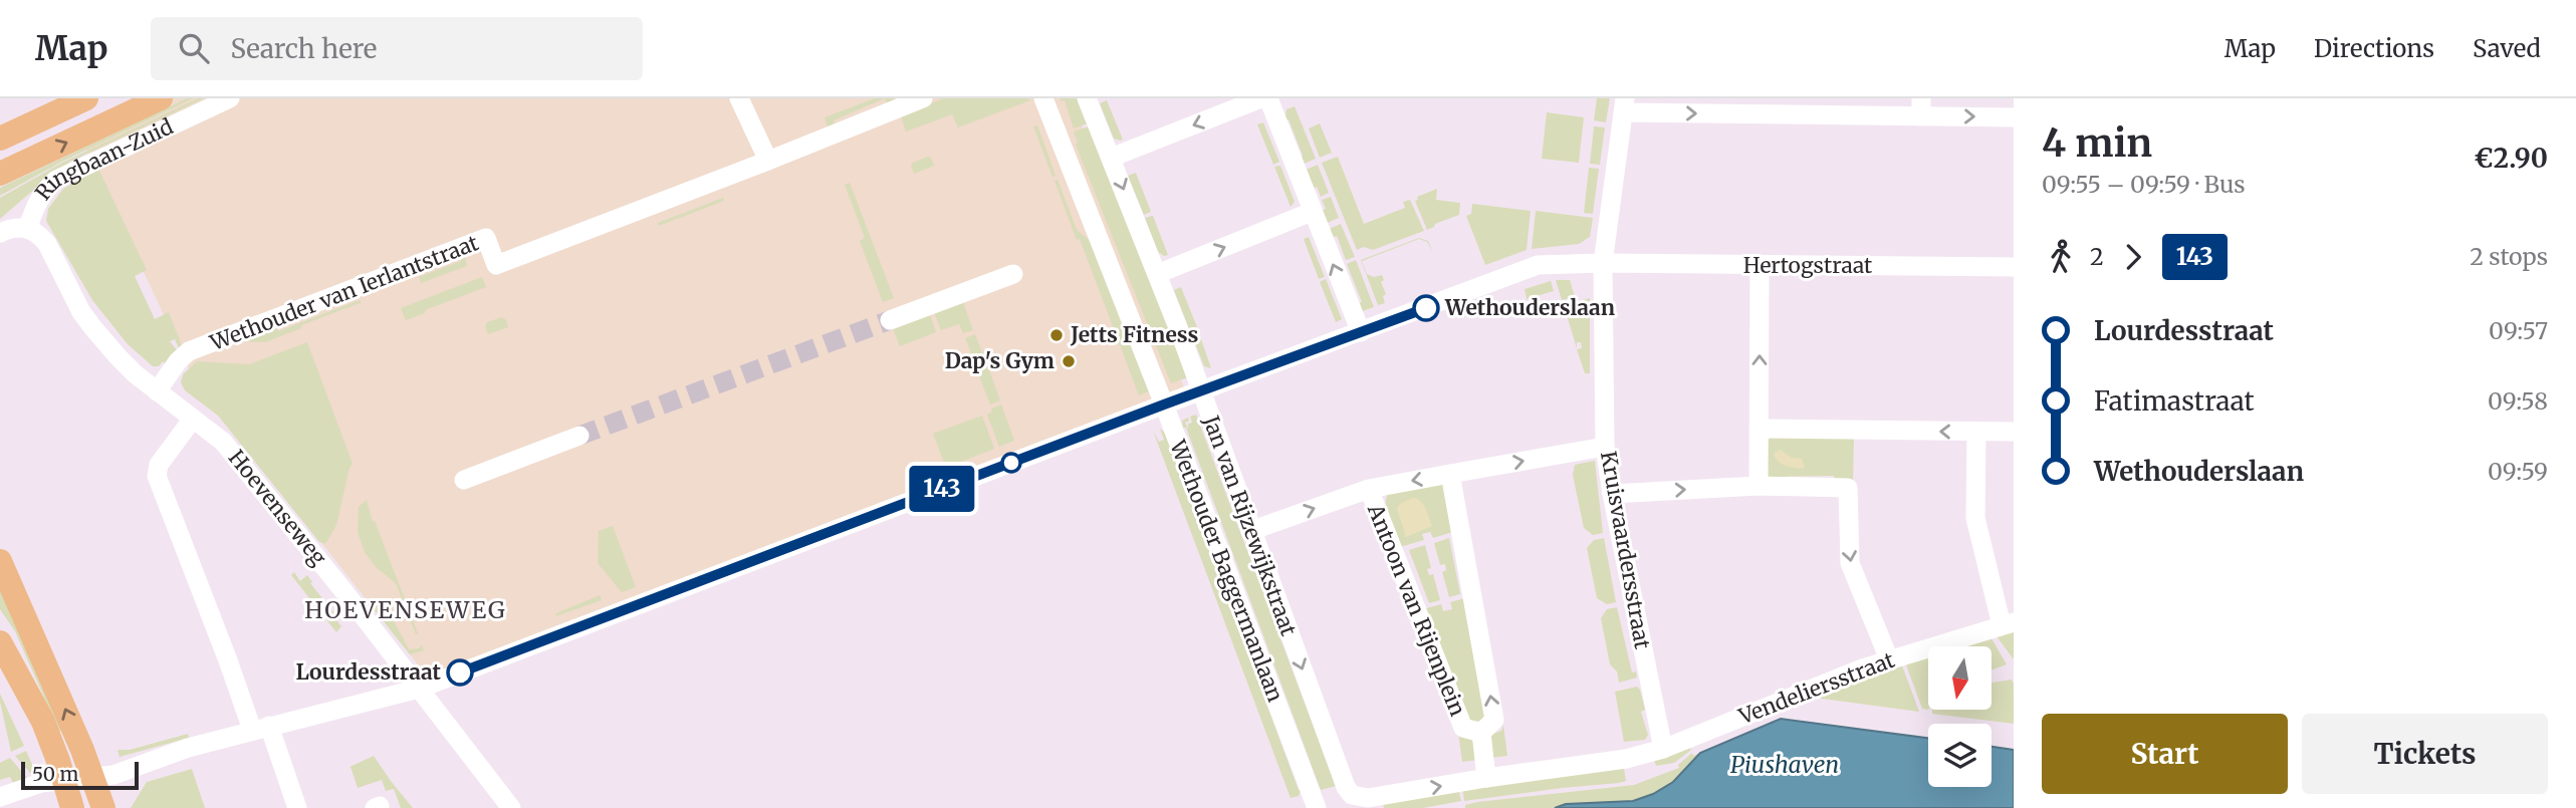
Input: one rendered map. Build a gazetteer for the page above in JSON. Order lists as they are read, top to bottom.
{
  "streets": {
    "main road": ["Ringbaan-Zuid"],
    "street": [
      "Hertogstraat",
      "Wethouder van Ierlantstraat",
      "Hoevenseweg",
      "Jan van Rijzewijkstraat",
      "Kruisvaardersstraat",
      "Wethouder Baggermanlaan",
      "Antoon van Rijenplein",
      "Vendeliersstraat"
    ]
  },
  "crossings": [
    ["Ringbaan-Zuid", "Hoevenseweg"],
    ["Hertogstraat", "Hoevenseweg"],
    ["Hertogstraat", "Jan van Rijzewijkstraat"],
    ["Hertogstraat", "Kruisvaardersstraat"],
    ["Hertogstraat", "Wethouder Baggermanlaan"],
    ["Wethouder van Ierlantstraat", "Hoevenseweg"],
    ["Jan van Rijzewijkstraat", "Vendeliersstraat"],
    ["Kruisvaardersstraat", "Vendeliersstraat"],
    ["Antoon van Rijenplein", "Vendeliersstraat"]
  ],
  "one_way": ["Jan van Rijzewijkstraat"],
  "districts": ["HOEVENSEWEG"],
  "water": ["Piushaven"],
  "places": [
    "Wethouderslaan",
    "Jetts Fitness",
    "Dap's Gym",
    "Lourdesstraat"
  ],
  "lines": ["bus line 143"],
  "scale_bar": "50 m",
  "north": "bottom",
  "page": {
    "header": "Map",
    "search": "Search here",
    "nav": ["Map", "Directions", "Saved"],
    "on_map": "143",
    "heading": ["4 min", "09:55 – 09:59 · Bus", "€2.90"],
    "legs": ["2", "143", "2 stops"],
    "list": [
      {
        "name": "Lourdesstraat",
        "value": "09:57"
      },
      {
        "name": "Fatimastraat",
        "value": "09:58"
      },
      {
        "name": "Wethouderslaan",
        "value": "09:59"
      }
    ],
    "buttons": ["Start", "Tickets"],
    "scale": "50 m"
  }
}
